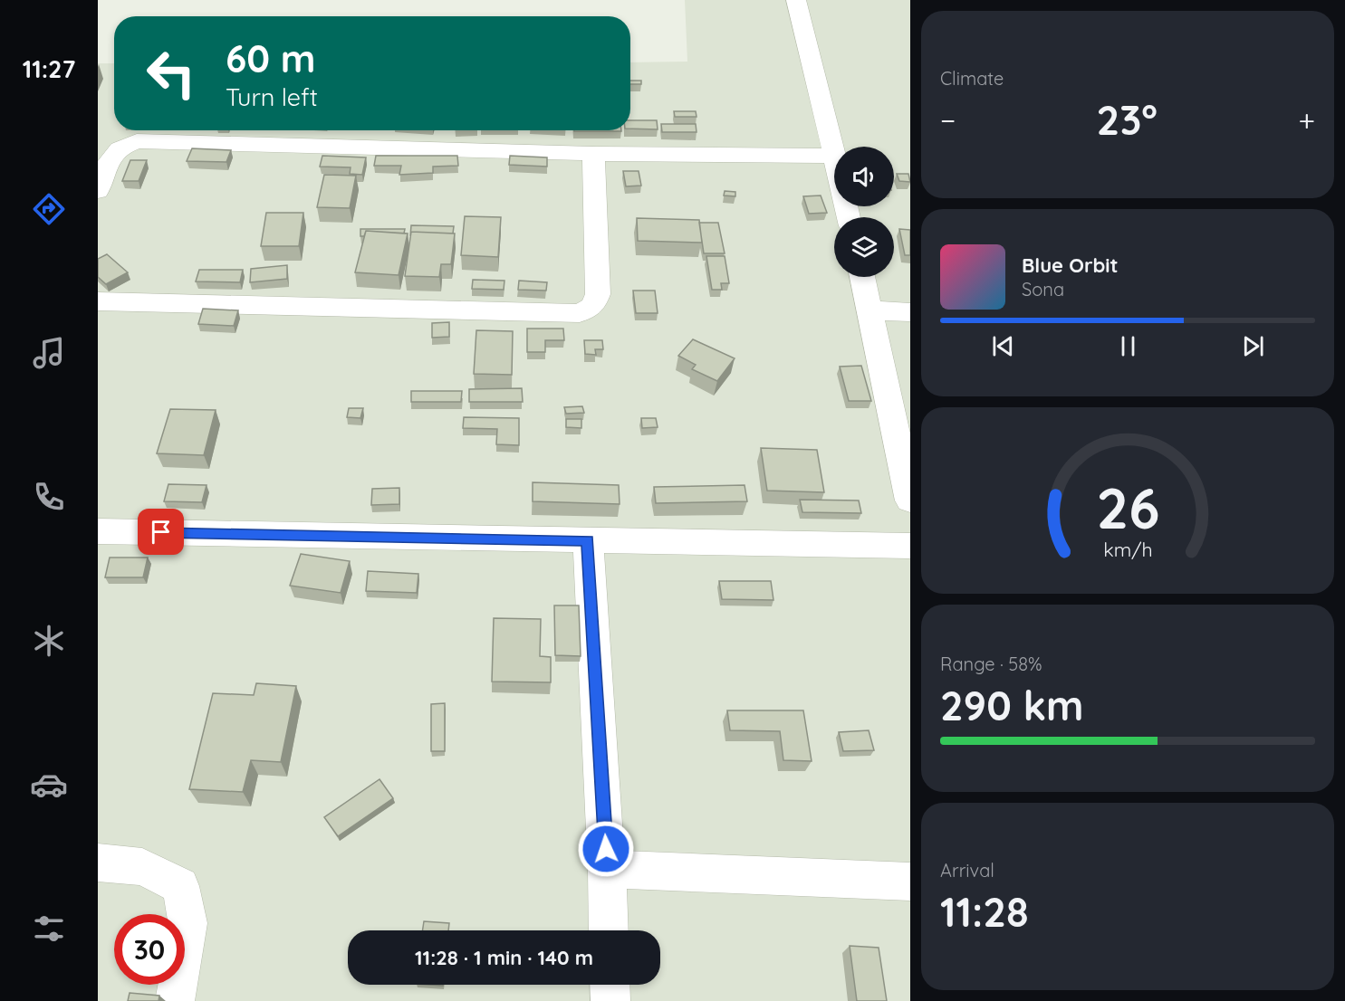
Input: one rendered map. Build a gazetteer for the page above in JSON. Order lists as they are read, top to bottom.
{
  "page": {
    "tabs": "11:27",
    "tile": [
      "Climate",
      ["Range · 58%", "290 km"],
      ["Arrival", "11:28"]
    ],
    "turn": ["60 m", "Turn left"],
    "heat": ["−", "23°", "+"],
    "song": ["Blue Orbit", "Sona"],
    "limit": "30",
    "trip": "11:28 · 1 min · 140 m",
    "gauge": ["26", "km/h"]
  }
}
